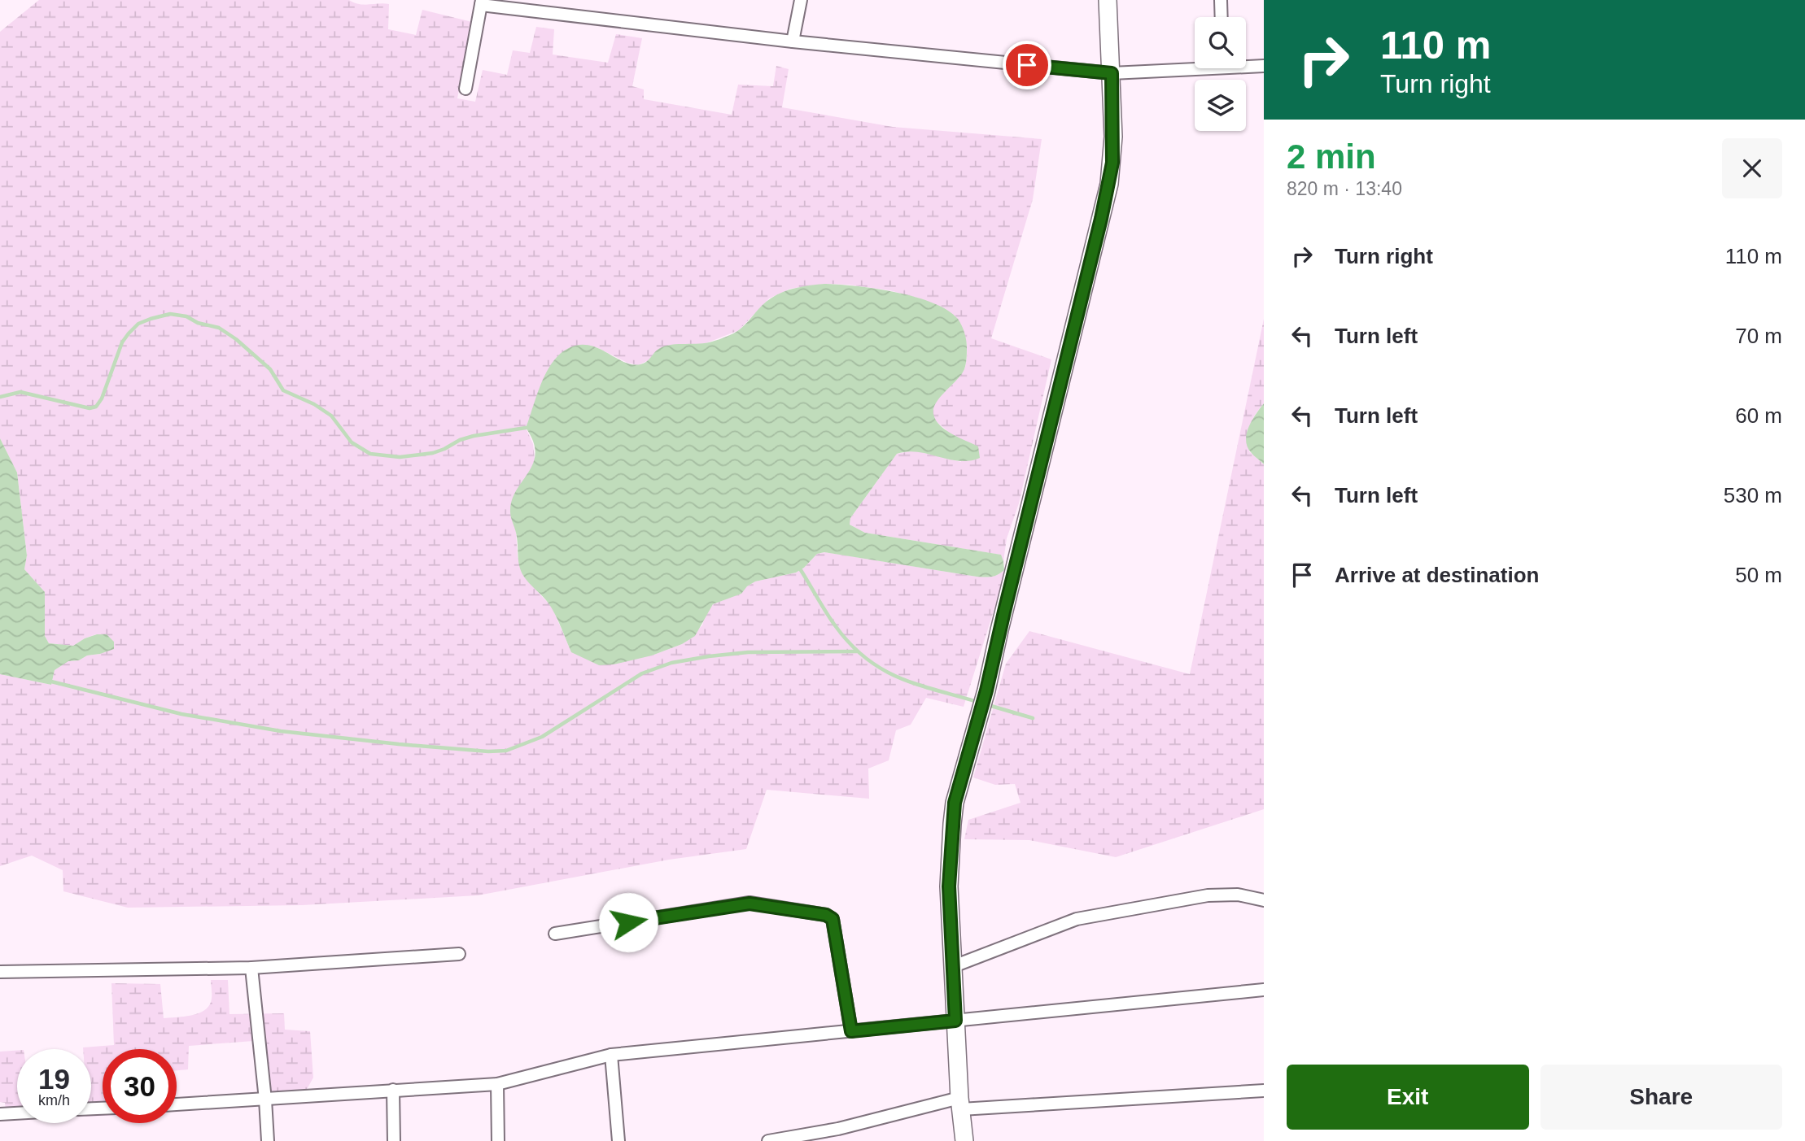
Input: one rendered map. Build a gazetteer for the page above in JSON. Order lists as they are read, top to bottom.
{
  "page": {
    "turn": ["110 m", "Turn right"],
    "heading": ["2 min", "820 m · 13:40"],
    "list": [
      {
        "name": "Turn right",
        "value": "110 m"
      },
      {
        "name": "Turn left",
        "value": "70 m"
      },
      {
        "name": "Turn left",
        "value": "60 m"
      },
      {
        "name": "Turn left",
        "value": "530 m"
      },
      {
        "name": "Arrive at destination",
        "value": "50 m"
      }
    ],
    "speed": "19 km/h",
    "limit": "30",
    "buttons": ["Exit", "Share"]
  }
}
